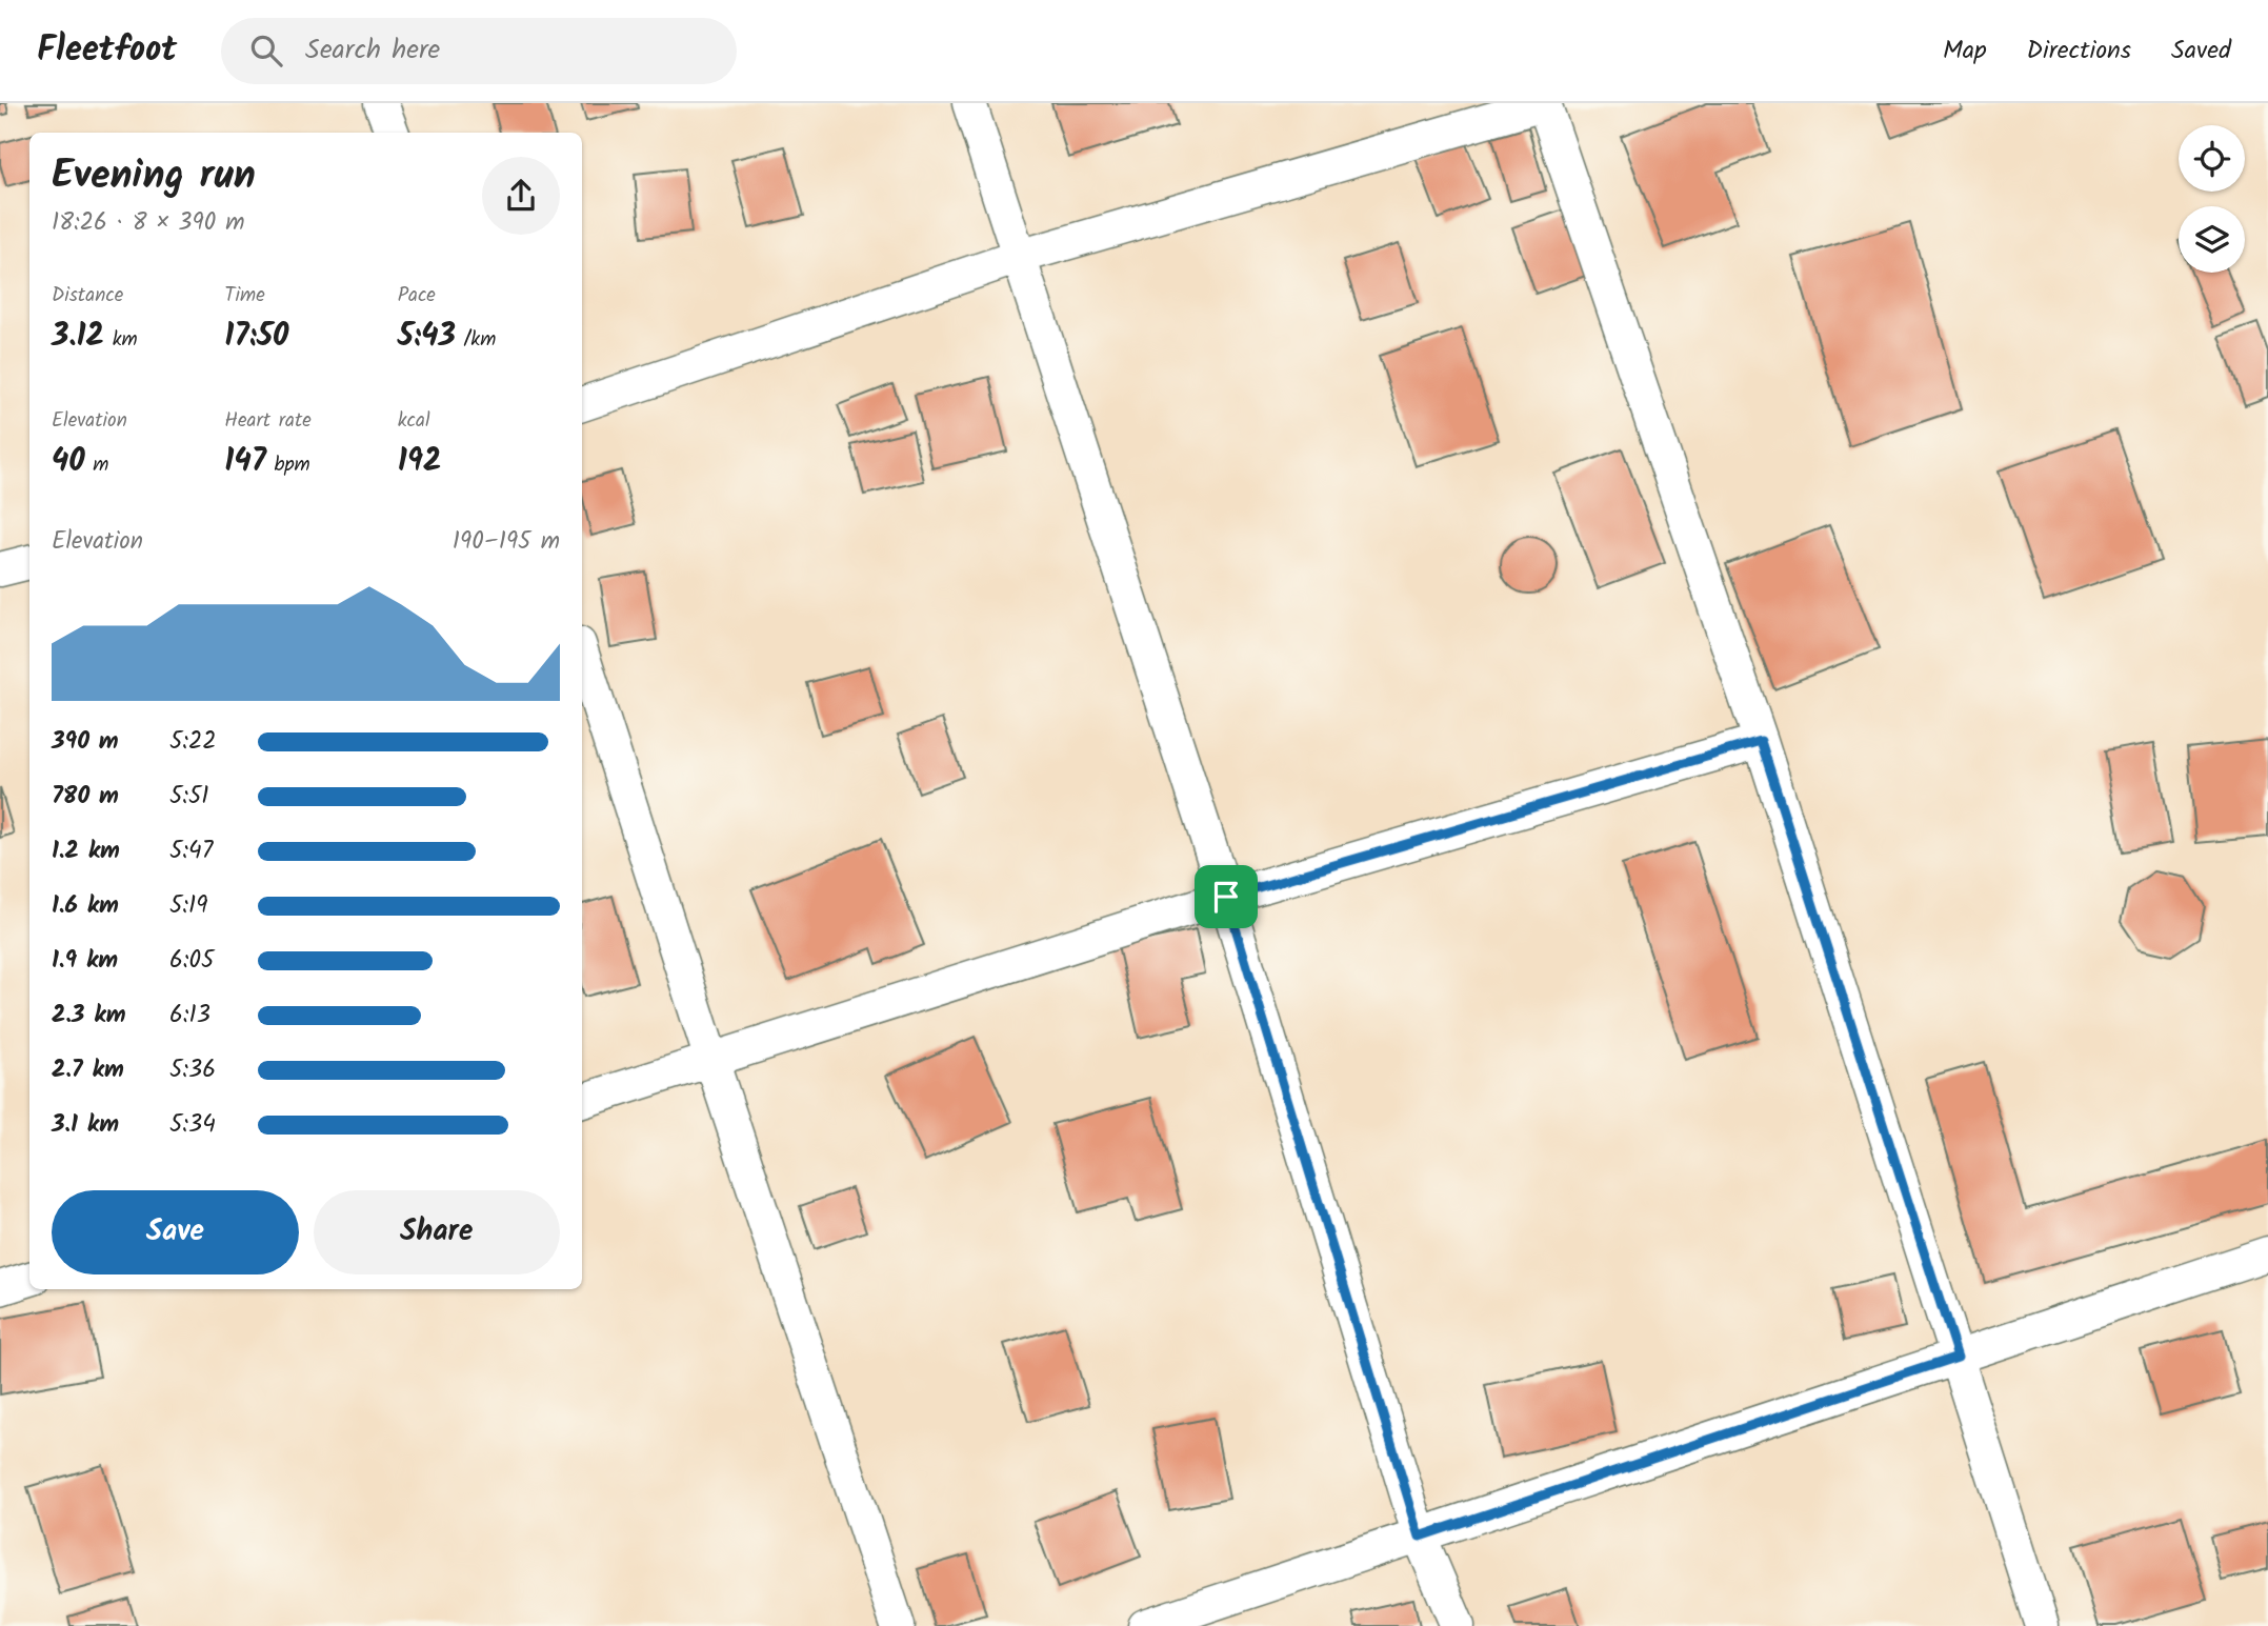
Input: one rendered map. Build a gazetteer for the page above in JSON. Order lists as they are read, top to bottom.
{
  "page": {
    "header": "Fleetfoot",
    "search": "Search here",
    "nav": ["Map", "Directions", "Saved"],
    "heading": ["Evening run", "18:26 · 8 × 390 m"],
    "stats": [
      ["Distance", "3.12 km"],
      ["Time", "17:50"],
      ["Pace", "5:43 /km"],
      ["Elevation", "40 m"],
      ["Heart rate", "147 bpm"],
      ["kcal", "192"]
    ],
    "chart": ["Elevation", "190–195 m"],
    "list": [
      {
        "name": "390 m",
        "note": "5:22"
      },
      {
        "name": "780 m",
        "note": "5:51"
      },
      {
        "name": "1.2 km",
        "note": "5:47"
      },
      {
        "name": "1.6 km",
        "note": "5:19"
      },
      {
        "name": "1.9 km",
        "note": "6:05"
      },
      {
        "name": "2.3 km",
        "note": "6:13"
      },
      {
        "name": "2.7 km",
        "note": "5:36"
      },
      {
        "name": "3.1 km",
        "note": "5:34"
      }
    ],
    "buttons": ["Save", "Share"]
  }
}
